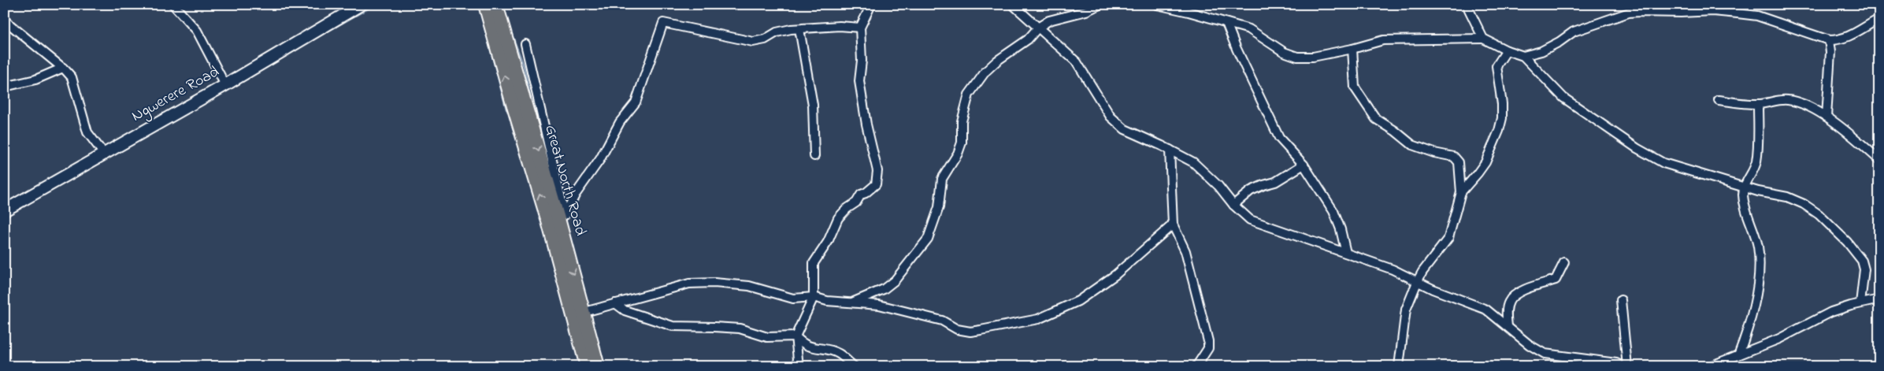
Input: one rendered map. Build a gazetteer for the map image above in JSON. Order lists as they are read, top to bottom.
{
  "streets": {
    "main road": ["Ngwerere Road", "Great North Road"]
  }
}
